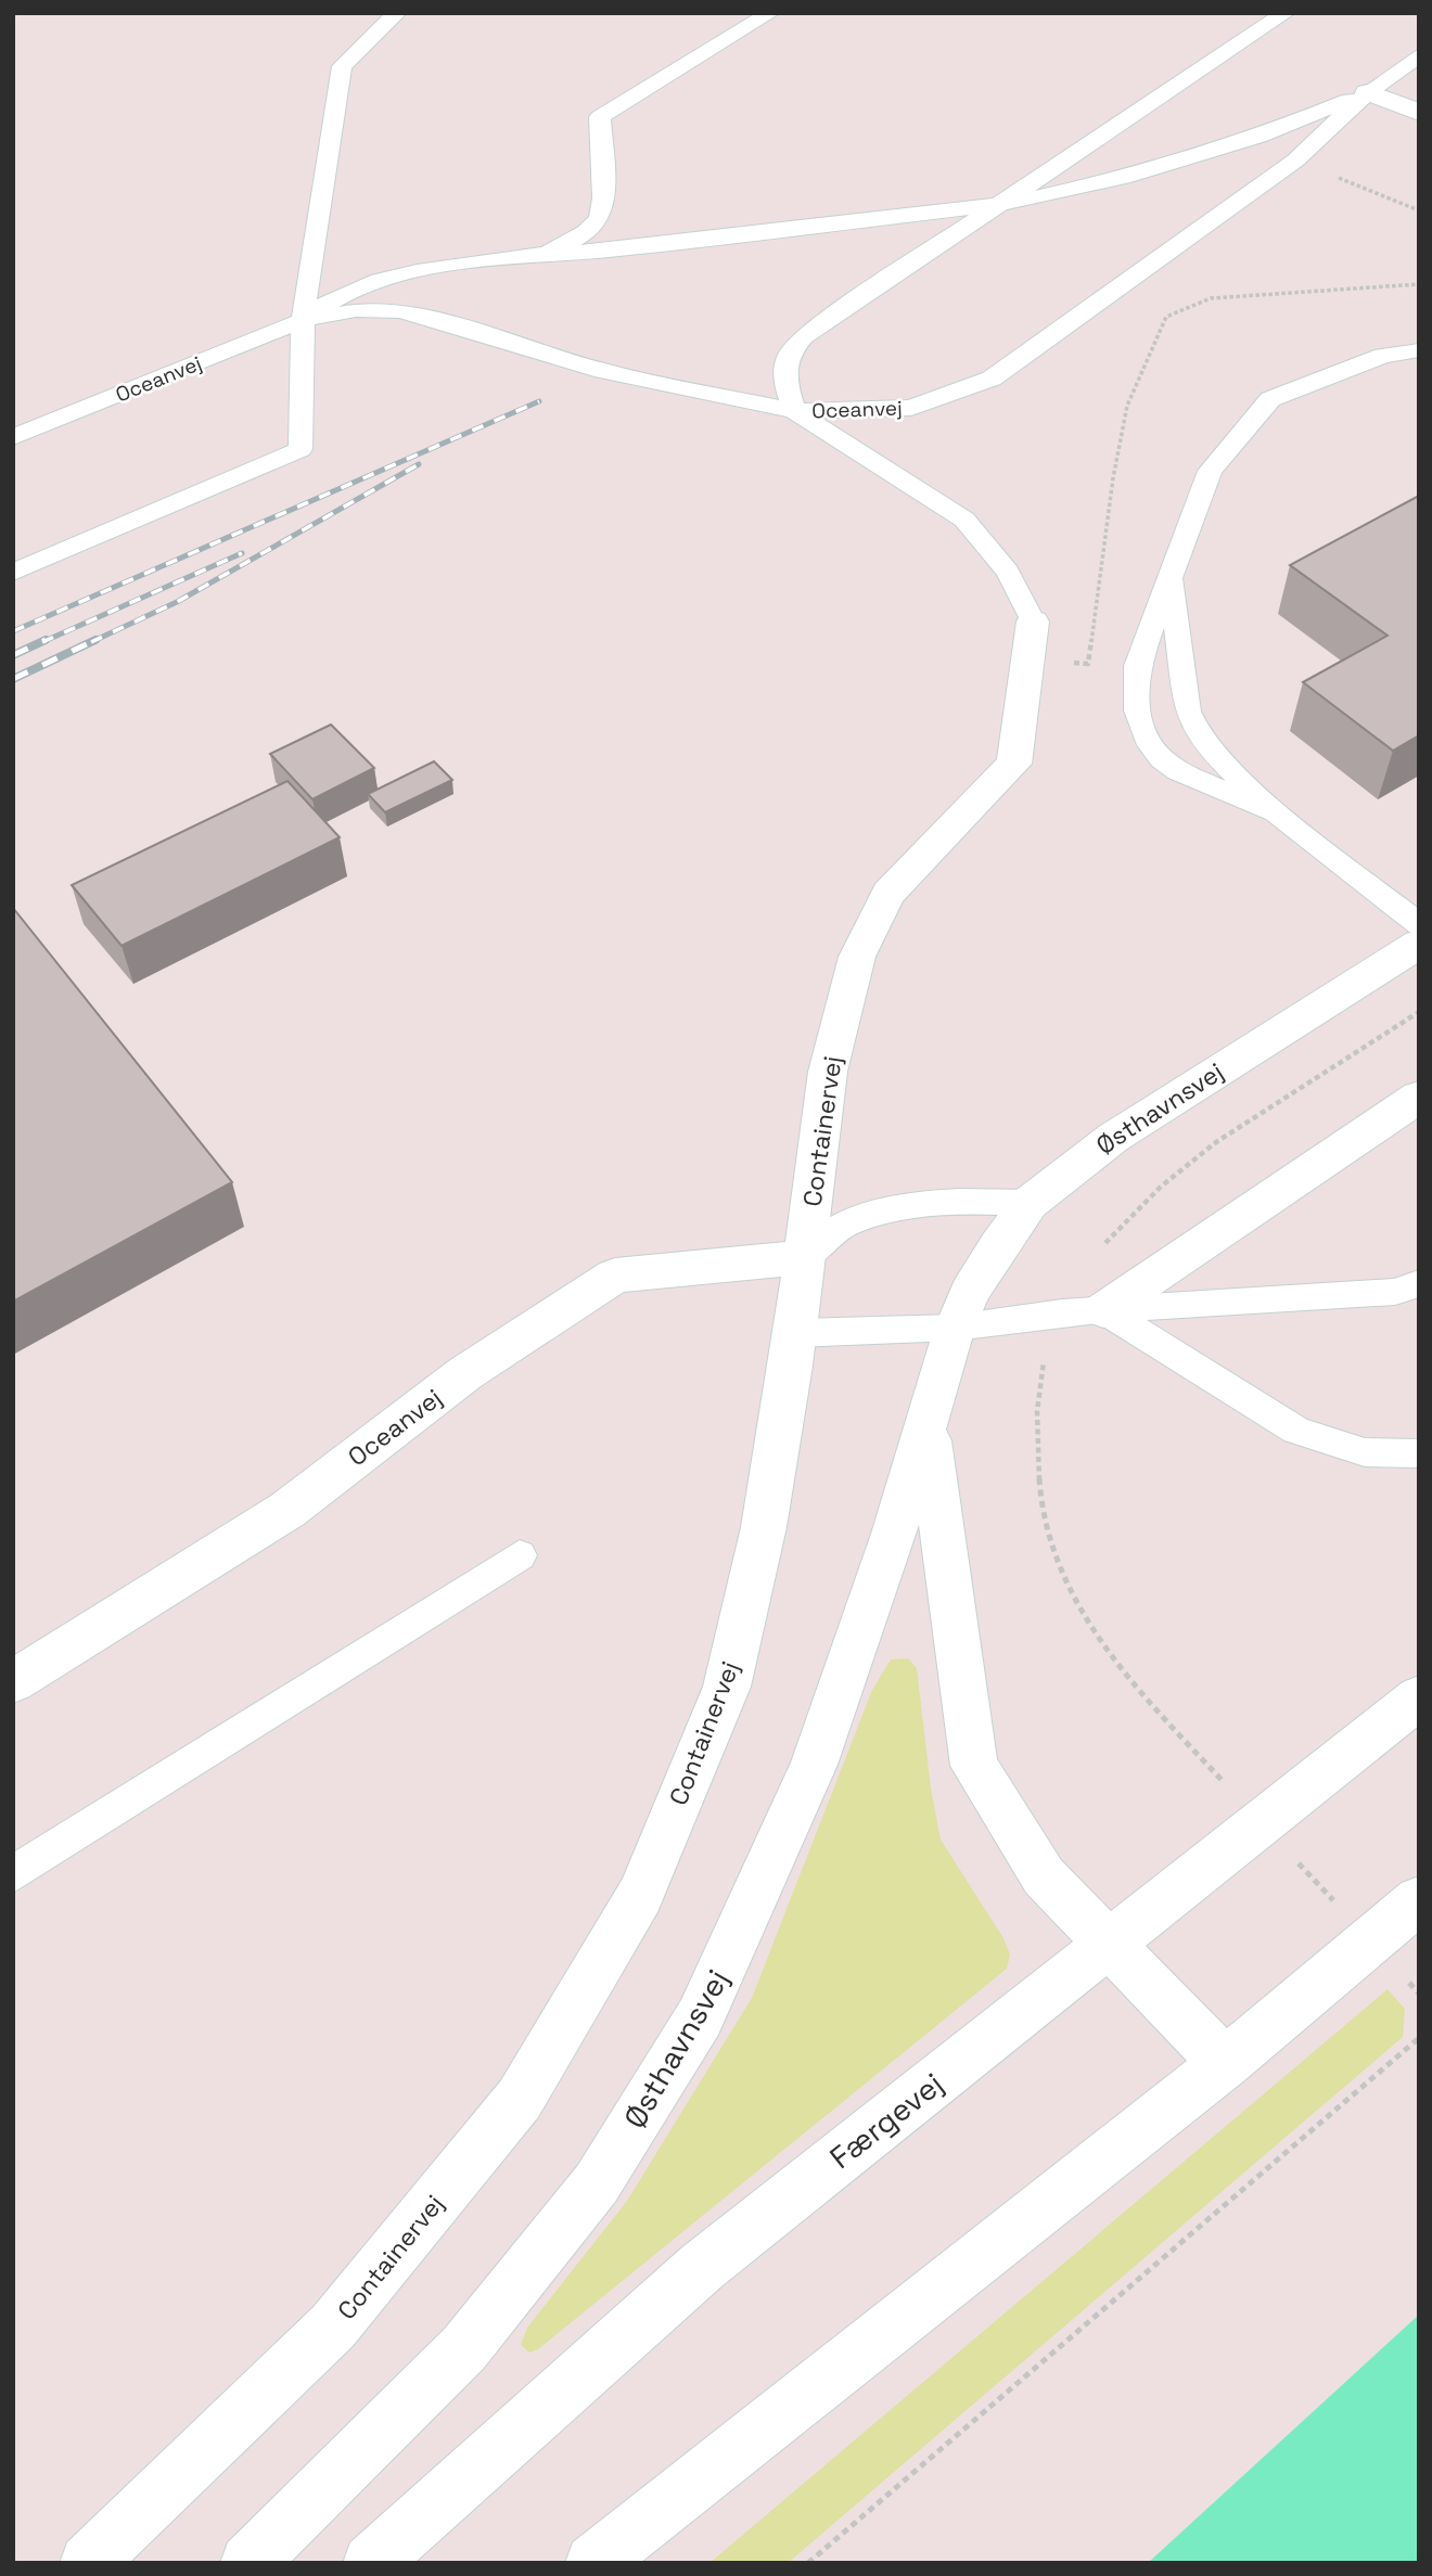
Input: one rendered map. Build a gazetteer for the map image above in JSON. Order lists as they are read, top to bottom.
{
  "streets": {
    "street": [
      "Oceanvej",
      "Østhavnsvej",
      "Containervej",
      "Færgevej"
    ]
  },
  "crossings": [
    ["Oceanvej", "Containervej"],
    ["Østhavnsvej", "Færgevej"]
  ]
}
